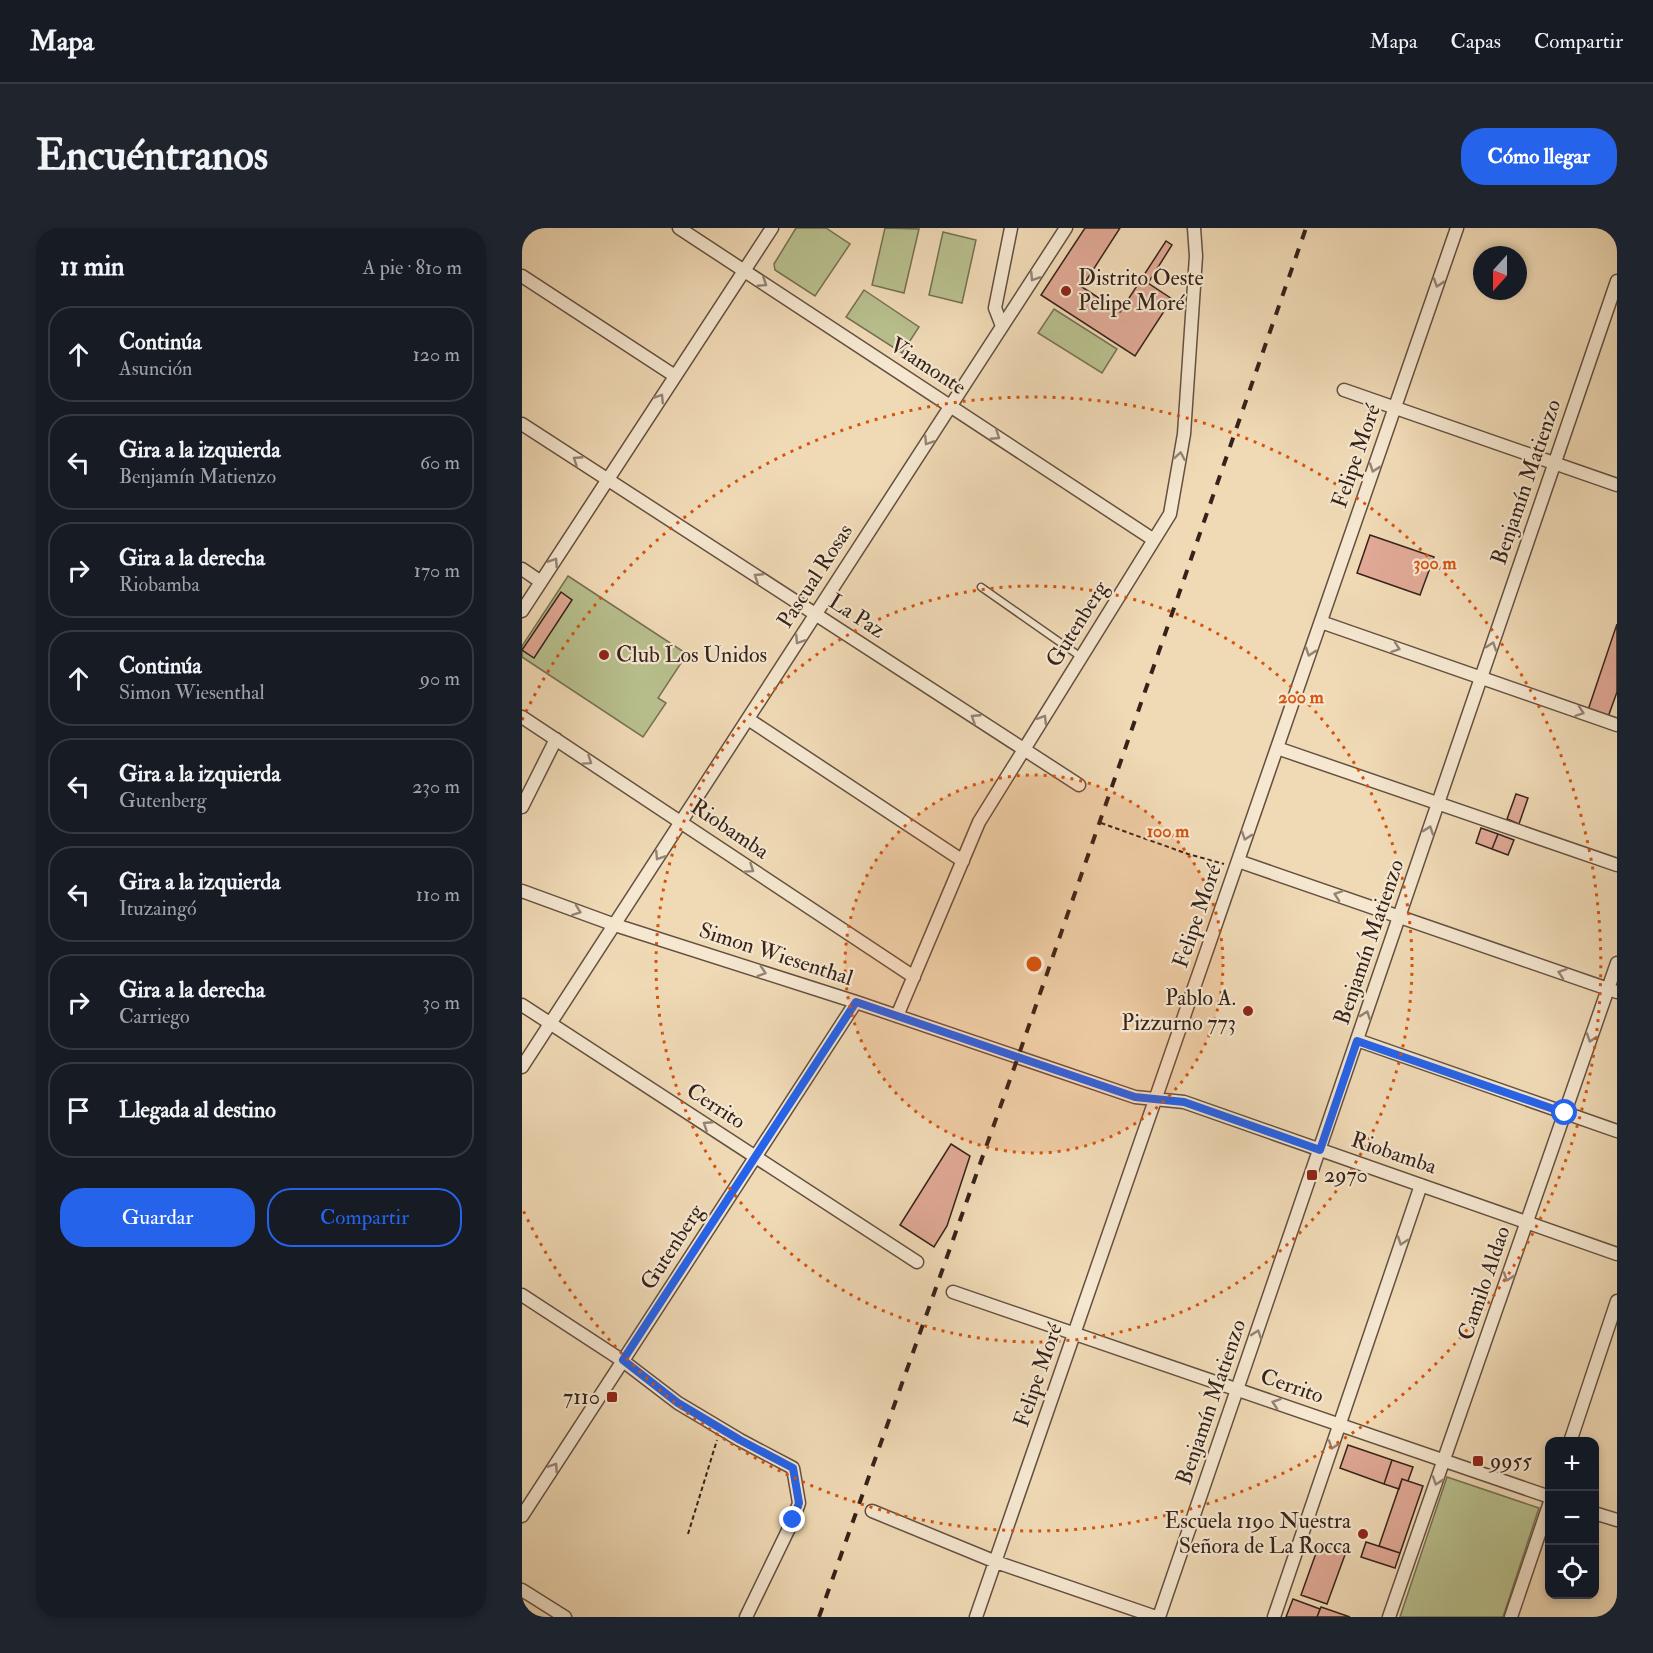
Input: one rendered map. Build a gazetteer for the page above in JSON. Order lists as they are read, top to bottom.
{
  "streets": {
    "street": [
      "Viamonte",
      "Felipe Moré",
      "Benjamín Matienzo",
      "Pascual Rosas",
      "La Paz",
      "Gutenberg",
      "Riobamba",
      "Simon Wiesenthal",
      "Cerrito",
      "Camilo Aldao"
    ]
  },
  "crossings": [
    ["Viamonte", "Pascual Rosas"],
    ["Viamonte", "Gutenberg"],
    ["Felipe Moré", "Riobamba"],
    ["Felipe Moré", "Cerrito"],
    ["Benjamín Matienzo", "Riobamba"],
    ["Benjamín Matienzo", "Cerrito"],
    ["Pascual Rosas", "La Paz"],
    ["Pascual Rosas", "Riobamba"],
    ["Pascual Rosas", "Simon Wiesenthal"],
    ["Pascual Rosas", "Cerrito"],
    ["La Paz", "Gutenberg"],
    ["Gutenberg", "Riobamba"],
    ["Gutenberg", "Simon Wiesenthal"],
    ["Gutenberg", "Cerrito"],
    ["Riobamba", "Simon Wiesenthal"],
    ["Riobamba", "Camilo Aldao"],
    ["Cerrito", "Camilo Aldao"]
  ],
  "one_way": [
    "Viamonte",
    "Felipe Moré",
    "Pascual Rosas",
    "La Paz",
    "Gutenberg",
    "Riobamba",
    "Simon Wiesenthal",
    "Camilo Aldao"
  ],
  "places": {
    "other": [
      "Distrito Oeste Pelipe Moré",
      "Club Los Unidos",
      "Pablo A. Pizzurno 773",
      "Escuela 1190 Nuestra Señora de La Rocca"
    ],
    "transit": ["2970", "7110", "9955"]
  },
  "north": "bottom",
  "page": {
    "header": "Mapa",
    "nav": ["Mapa", "Capas", "Compartir"],
    "buttons": [
      "Cómo llegar",
      ["Guardar", "Compartir"]
    ],
    "title": "Encuéntranos",
    "heading": ["11 min", "A pie · 810 m"],
    "list": [
      ["Continúa", "Asunción", "120 m"],
      ["Gira a la izquierda", "Benjamín Matienzo", "60 m"],
      ["Gira a la derecha", "Riobamba", "170 m"],
      ["Continúa", "Simon Wiesenthal", "90 m"],
      ["Gira a la izquierda", "Gutenberg", "230 m"],
      ["Gira a la izquierda", "Ituzaingó", "110 m"],
      ["Gira a la derecha", "Carriego", "30 m"],
      "Llegada al destino"
    ],
    "map_buttons": ["+", "−"]
  },
  "rings": ["300 m", "200 m", "100 m"]
}
